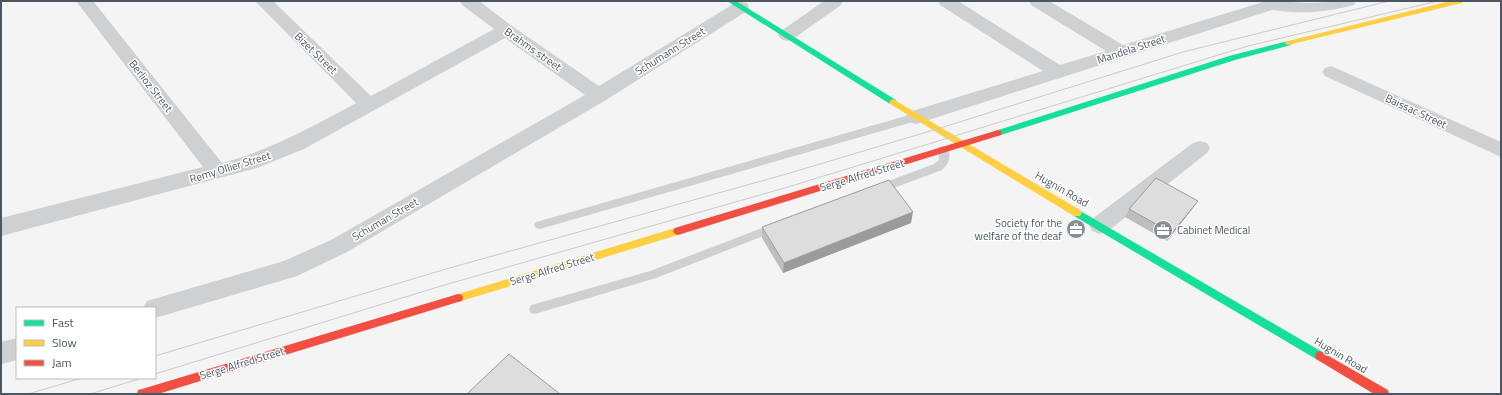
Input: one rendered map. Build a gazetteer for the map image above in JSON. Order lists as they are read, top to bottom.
{
  "streets": {
    "street": [
      "Brahms street",
      "Mandela Street",
      "Schumann Street",
      "Bizet Street",
      "Berlioz Street",
      "Baissac Street",
      "Remy Ollier Street",
      "Serge Alfred Street",
      "Hugnin Road",
      "Schuman Street"
    ]
  },
  "crossings": [
    ["Brahms street", "Schumann Street"],
    ["Brahms street", "Remy Ollier Street"],
    ["Brahms street", "Schuman Street"],
    ["Mandela Street", "Hugnin Road"],
    ["Schumann Street", "Hugnin Road"],
    ["Schumann Street", "Schuman Street"],
    ["Bizet Street", "Remy Ollier Street"],
    ["Berlioz Street", "Remy Ollier Street"],
    ["Serge Alfred Street", "Hugnin Road"]
  ],
  "places": {
    "office": ["Society for the welfare of the deaf", "Cabinet Medical"]
  },
  "legend": ["Fast", "Slow", "Jam"]
}
